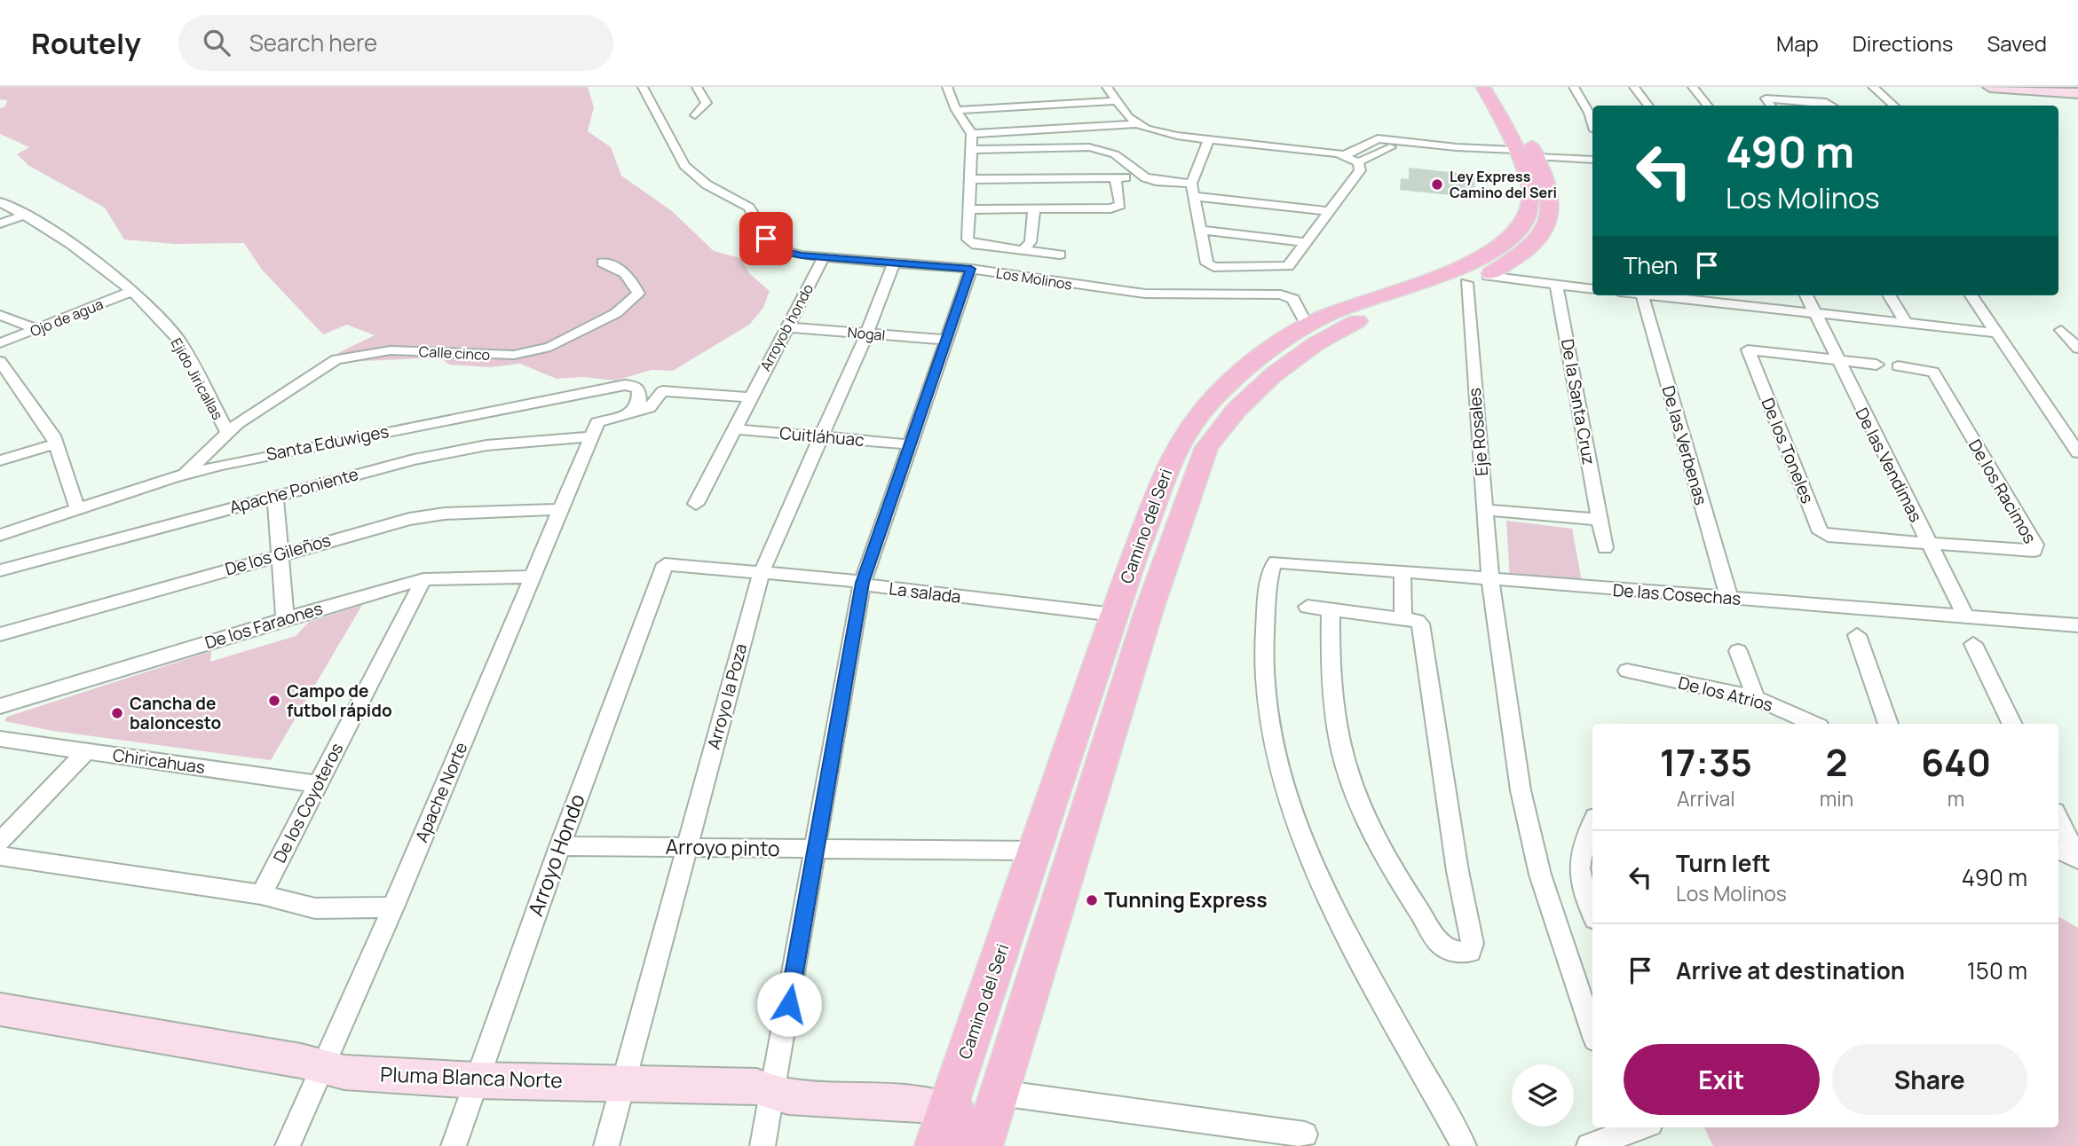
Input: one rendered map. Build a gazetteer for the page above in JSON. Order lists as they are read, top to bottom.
{
  "streets": {
    "main road": ["Camino del Seri"],
    "street": [
      "Los Molinos",
      "Ojo de agua",
      "Arroyob hondo",
      "Nogal",
      "Calle cinco",
      "Ejido Jiricallas",
      "De la Santa Cruz",
      "Eje Rosales",
      "Cuitláhuac",
      "Santa Eduwiges",
      "De las Verbenas",
      "De los Toneles",
      "De las Vendimas",
      "Apache Poniente",
      "De los Racimos",
      "De los Gileños",
      "La salada",
      "De las Cosechas",
      "De los Faraones",
      "De los Atrios",
      "Arroyo la Poza",
      "Chiricahuas",
      "Apache Norte",
      "De los Coyoteros",
      "Arroyo pinto",
      "Arroyo Hondo",
      "Pluma Blanca Norte"
    ]
  },
  "crossings": [
    ["Los Molinos", "Arroyob hondo"],
    ["Los Molinos", "Camino del Seri"],
    ["Los Molinos", "Arroyo la Poza"],
    ["Ojo de agua", "Ejido Jiricallas"],
    ["Arroyob hondo", "Nogal"],
    ["Nogal", "Arroyo la Poza"],
    ["Calle cinco", "Ejido Jiricallas"],
    ["Ejido Jiricallas", "Santa Eduwiges"],
    ["Eje Rosales", "Camino del Seri"],
    ["Eje Rosales", "De las Cosechas"],
    ["Cuitláhuac", "Arroyo la Poza"],
    ["De las Verbenas", "De las Cosechas"],
    ["De los Toneles", "De las Vendimas"],
    ["De los Toneles", "De los Racimos"],
    ["De las Vendimas", "De los Racimos"],
    ["De las Vendimas", "De las Cosechas"],
    ["Apache Poniente", "Apache Norte"],
    ["Camino del Seri", "La salada"],
    ["Camino del Seri", "Arroyo pinto"],
    ["Camino del Seri", "Pluma Blanca Norte"],
    ["De los Gileños", "Apache Norte"],
    ["La salada", "Arroyo la Poza"],
    ["La salada", "Arroyo Hondo"],
    ["De los Faraones", "Apache Norte"],
    ["De los Faraones", "De los Coyoteros"],
    ["Arroyo la Poza", "Arroyo pinto"],
    ["Arroyo la Poza", "Pluma Blanca Norte"],
    ["Chiricahuas", "De los Coyoteros"],
    ["Apache Norte", "Pluma Blanca Norte"],
    ["Arroyo pinto", "Arroyo Hondo"],
    ["Arroyo Hondo", "Pluma Blanca Norte"]
  ],
  "places": [
    "Ley Express Camino del Seri",
    "Campo de futbol rápido",
    "Cancha de baloncesto",
    "Tunning Express"
  ],
  "page": {
    "header": "Routely",
    "search": "Search here",
    "nav": ["Map", "Directions", "Saved"],
    "turn": ["490 m", "Los Molinos"],
    "then": "Then",
    "eta": [
      "17:35",
      "Arrival",
      "2",
      "min",
      "640",
      "m"
    ],
    "list": [
      {
        "name": "Turn left",
        "note": "Los Molinos",
        "value": "490 m"
      },
      {
        "name": "Arrive at destination",
        "value": "150 m"
      }
    ],
    "buttons": ["Exit", "Share"]
  }
}
